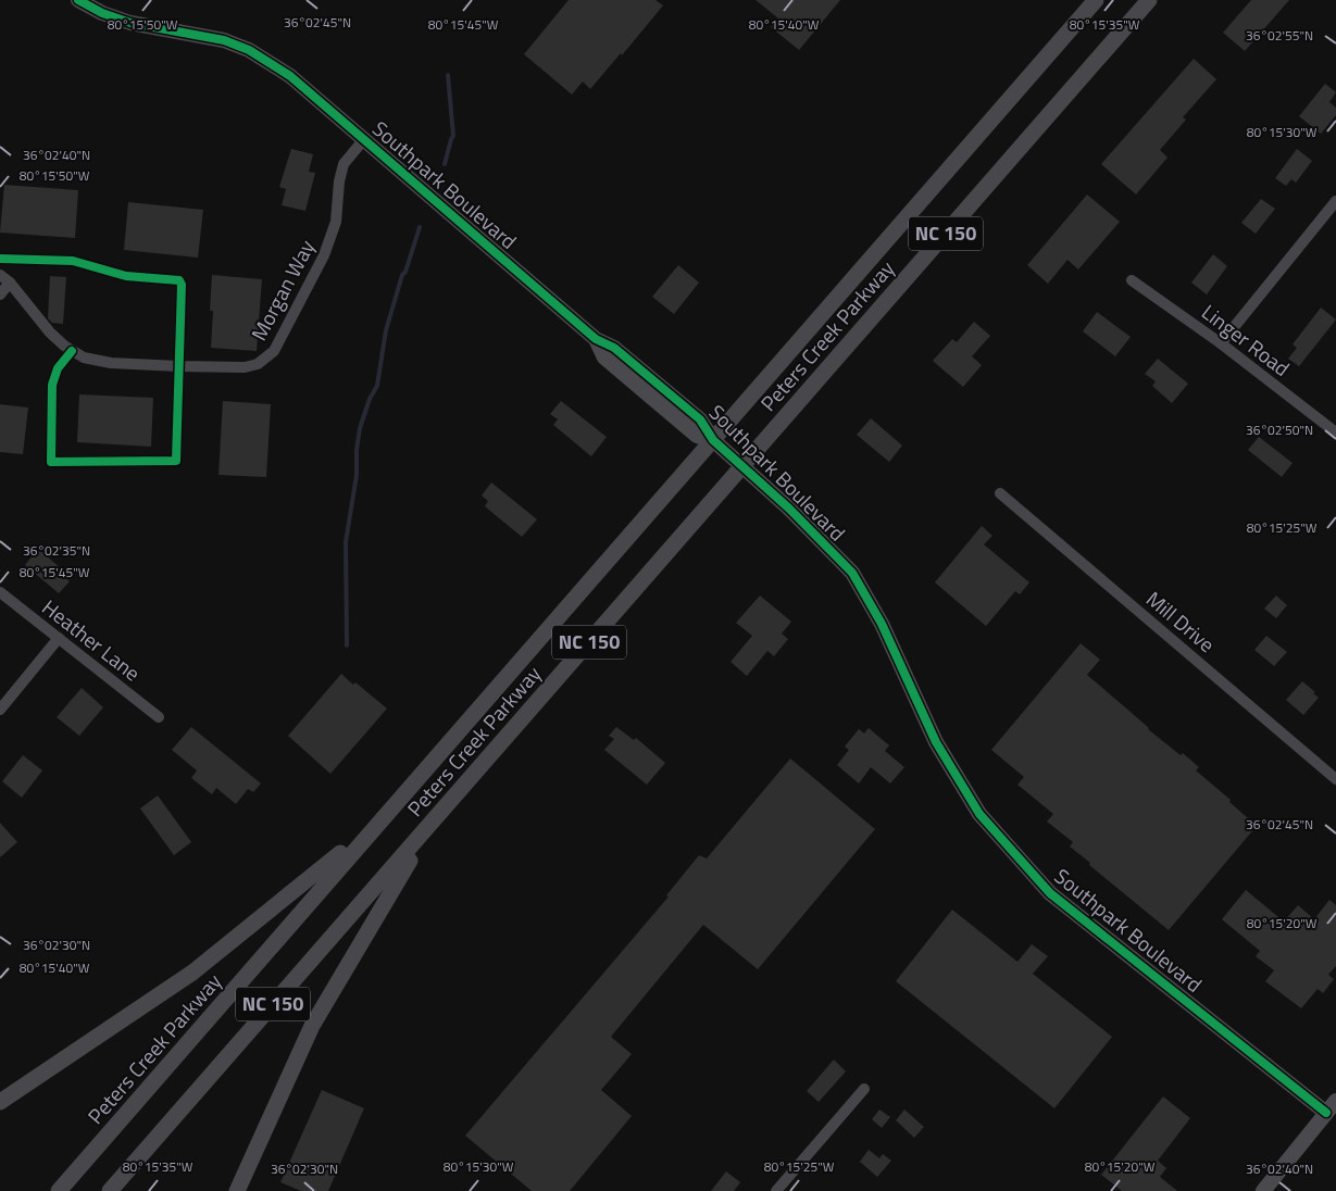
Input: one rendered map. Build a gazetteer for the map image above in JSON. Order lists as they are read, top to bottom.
{
  "streets": {
    "main road": ["NC 150", "Peters Creek Parkway"],
    "street": [
      "Southpark Boulevard",
      "Morgan Way",
      "Linger Road",
      "Mill Drive",
      "Heather Lane"
    ]
  },
  "crossings": [
    ["Southpark Boulevard", "Morgan Way"],
    ["Southpark Boulevard", "Peters Creek Parkway"]
  ],
  "coordinates": [
    "36°02'45\"N",
    "80°15'50\"W",
    "80°15'45\"W",
    "80°15'35\"W",
    "80°15'40\"W",
    "36°02'55\"N",
    "80°15'30\"W",
    "36°02'40\"N",
    "36°02'50\"N",
    "80°15'25\"W",
    "36°02'35\"N",
    "80°15'20\"W",
    "36°02'30\"N"
  ]
}
